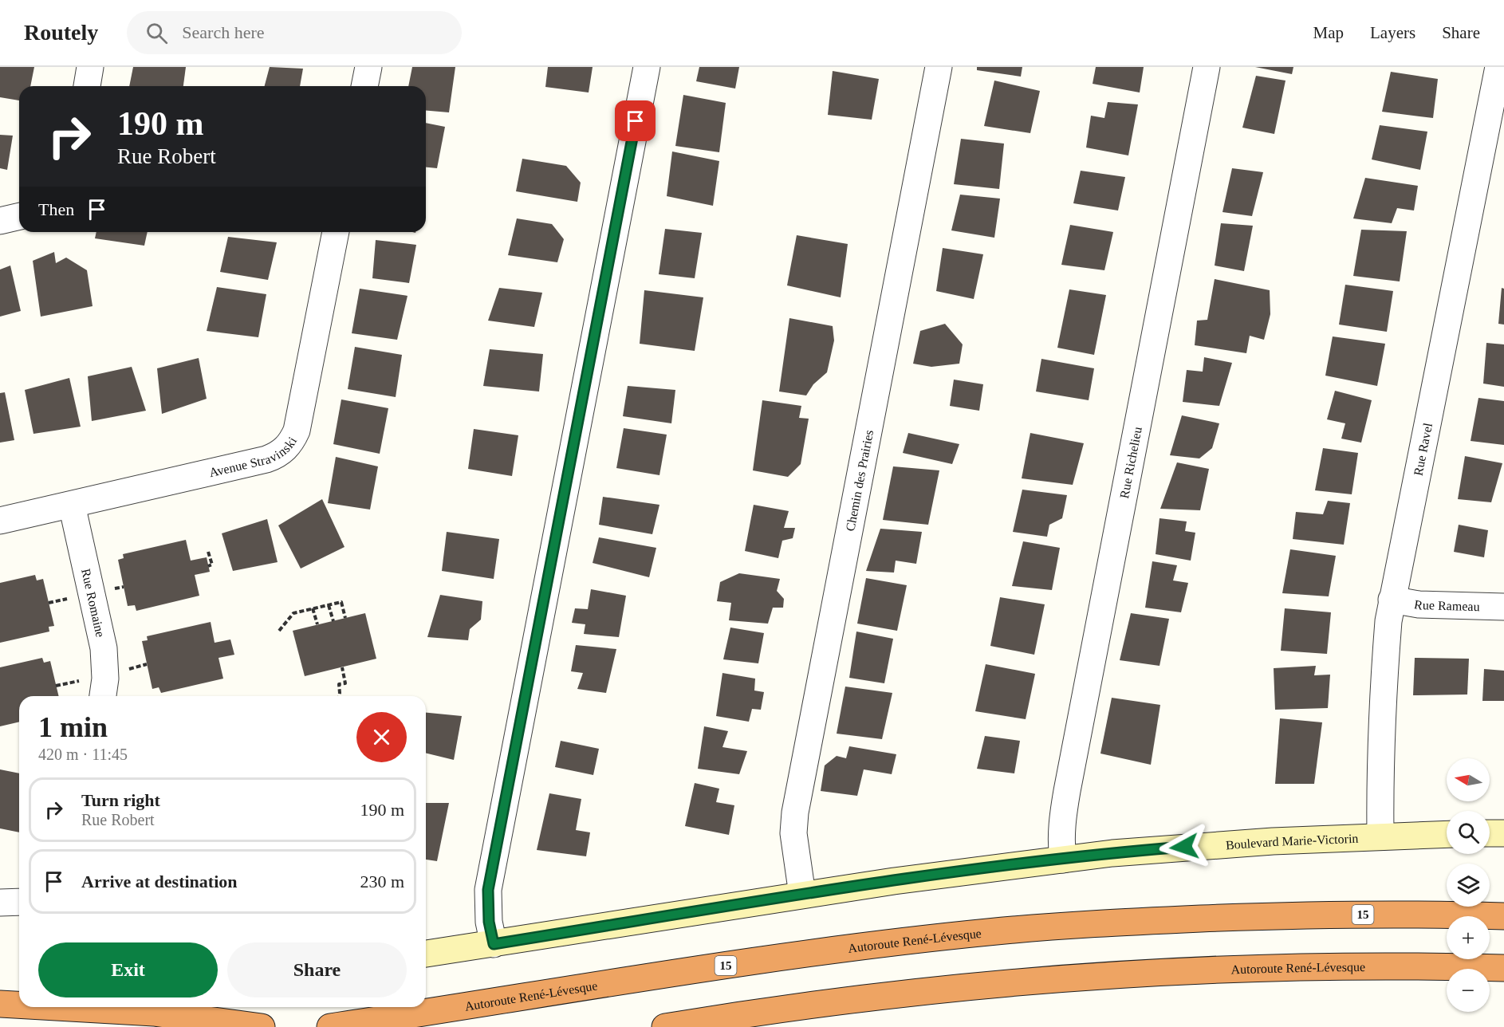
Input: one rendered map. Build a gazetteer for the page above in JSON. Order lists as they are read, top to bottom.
{
  "streets": {
    "highway": ["15", "Autoroute René-Lévesque"],
    "main road": ["Boulevard Marie-Victorin"],
    "street": [
      "Rue Ravel",
      "Avenue Stravinski",
      "Rue Richelieu",
      "Chemin des Prairies",
      "Rue Romaine",
      "Rue Rameau"
    ]
  },
  "crossings": [
    ["Rue Ravel", "Rue Rameau"],
    ["Rue Ravel", "Boulevard Marie-Victorin"],
    ["Avenue Stravinski", "Rue Romaine"],
    ["Rue Richelieu", "Boulevard Marie-Victorin"],
    ["Chemin des Prairies", "Boulevard Marie-Victorin"]
  ],
  "north": "left",
  "page": {
    "header": "Routely",
    "search": "Search here",
    "nav": ["Map", "Layers", "Share"],
    "turn": ["190 m", "Rue Robert"],
    "then": "Then",
    "heading": ["1 min", "420 m · 11:45"],
    "map_buttons": ["+", "−"],
    "list": [
      {
        "name": "Turn right",
        "note": "Rue Robert",
        "value": "190 m"
      },
      {
        "name": "Arrive at destination",
        "value": "230 m"
      }
    ],
    "buttons": ["Exit", "Share"]
  }
}
